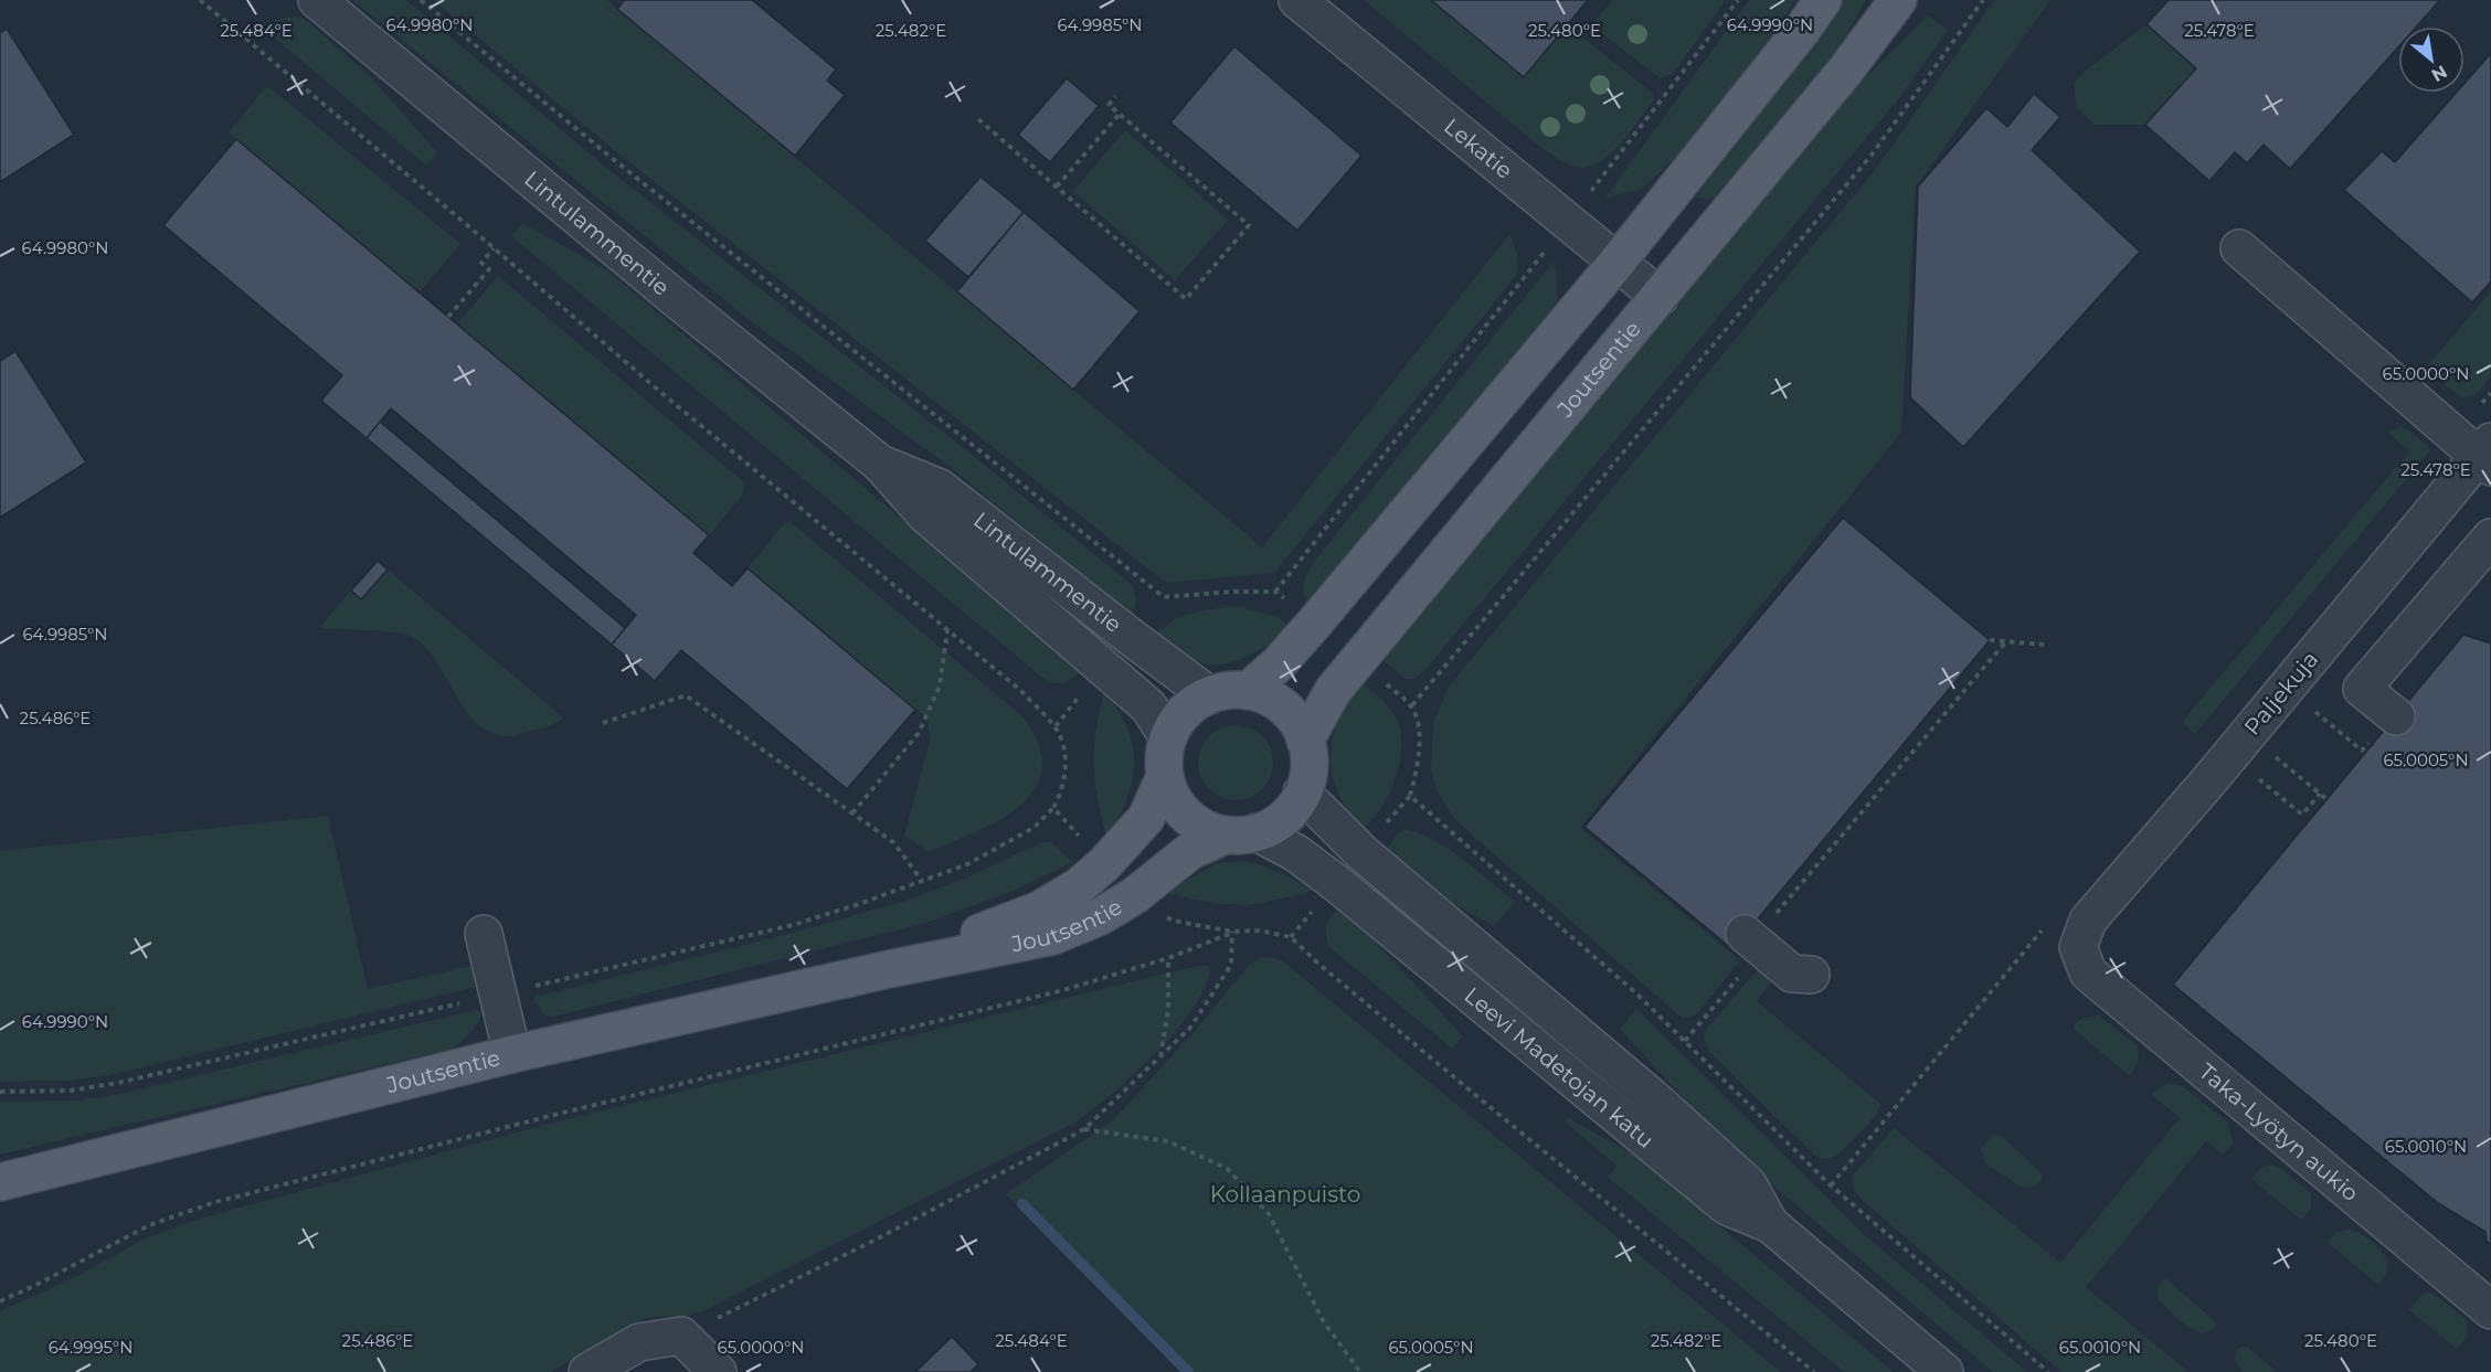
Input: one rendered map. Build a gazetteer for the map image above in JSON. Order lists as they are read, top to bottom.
{
  "streets": {
    "main road": ["Joutsentie"],
    "street": [
      "Lekatie",
      "Lintulammentie",
      "Paljekuja",
      "Leevi Madetojan katu",
      "Taka-Lyötyn aukio"
    ]
  },
  "crossings": [
    ["Lekatie", "Joutsentie"],
    ["Lintulammentie", "Joutsentie"],
    ["Lintulammentie", "Leevi Madetojan katu"],
    ["Joutsentie", "Leevi Madetojan katu"],
    ["Paljekuja", "Taka-Lyötyn aukio"]
  ],
  "parks": ["Kollaanpuisto"],
  "north": "bottom right",
  "coordinates": [
    "64.9980°N",
    "64.9985°N",
    "64.9990°N",
    "25.480°E",
    "25.478°E",
    "25.484°E",
    "25.482°E",
    "65.0000°N",
    "25.486°E",
    "65.0005°N",
    "65.0010°N",
    "64.9995°N"
  ]
}
